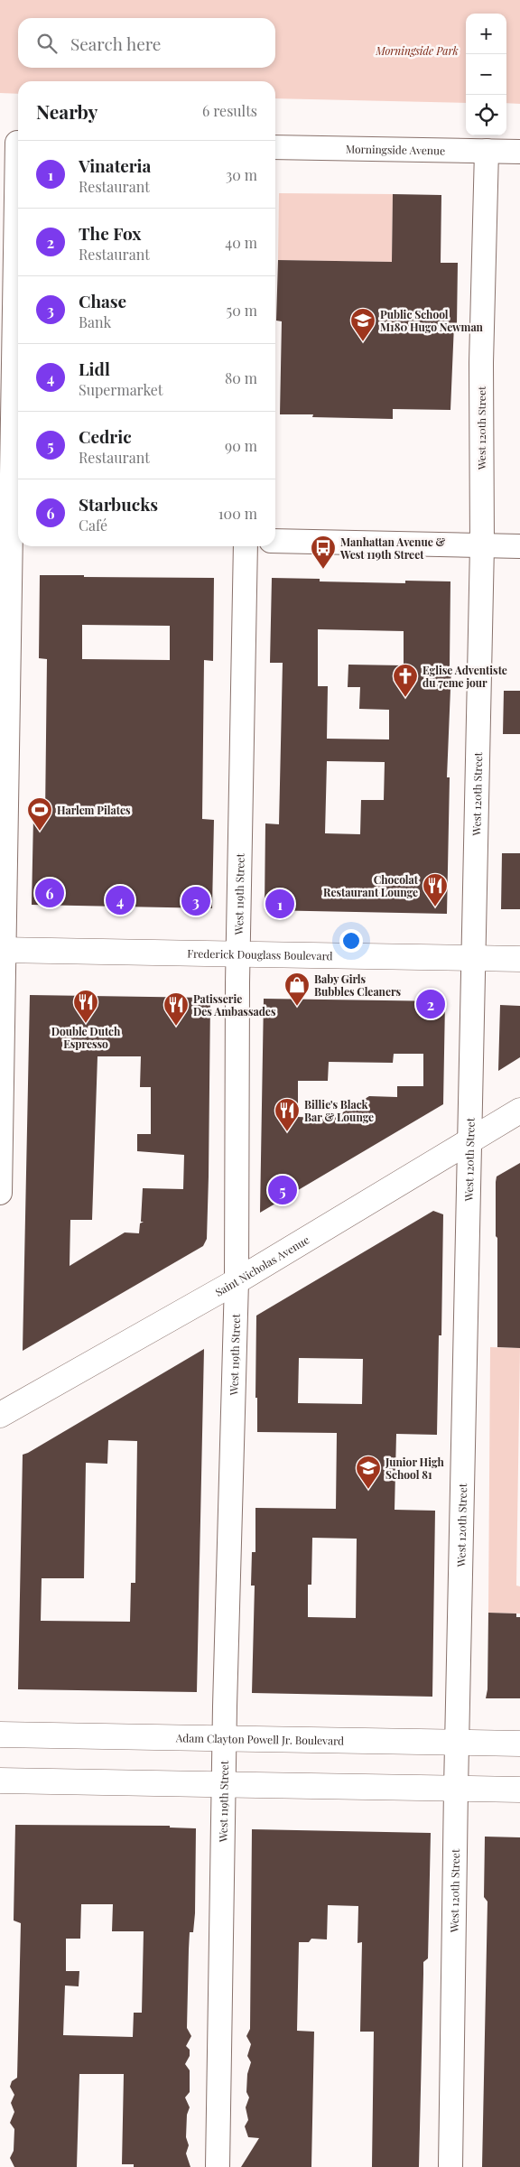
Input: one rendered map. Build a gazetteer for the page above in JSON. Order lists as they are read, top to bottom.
{
  "streets": {
    "main road": ["Frederick Douglass Boulevard", "Saint Nicholas Avenue", "Adam Clayton Powell Jr. Boulevard"],
    "street": ["Morningside Avenue", "West 120th Street", "West 119th Street"]
  },
  "crossings": [
    ["Morningside Avenue", "West 120th Street"],
    ["West 120th Street", "Frederick Douglass Boulevard"],
    ["West 120th Street", "Saint Nicholas Avenue"],
    ["West 120th Street", "Adam Clayton Powell Jr. Boulevard"],
    ["West 119th Street", "Frederick Douglass Boulevard"],
    ["West 119th Street", "Saint Nicholas Avenue"],
    ["West 119th Street", "Adam Clayton Powell Jr. Boulevard"]
  ],
  "parks": ["Morningside Park"],
  "places": {
    "school or university": ["Public School M180 Hugo Newman", "Junior High School 81"],
    "bus stop": ["Manhattan Avenue & West 119th Street"],
    "church": ["Eglise Adventiste du 7eme jour"],
    "sports": ["Harlem Pilates"],
    "restaurant": [
      "Chocolat Restaurant Lounge",
      "Double Dutch Espresso",
      "Patisserie Des Ambassades",
      "Billie's Black Bar & Lounge"
    ],
    "shop": ["Baby Girls Bubbles Cleaners"]
  },
  "page": {
    "map_buttons": ["+", "−"],
    "search": "Search here",
    "heading": ["Nearby", "6 results"],
    "list": [
      {
        "mark": "1",
        "name": "Vinateria",
        "note": "Restaurant",
        "value": "30 m"
      },
      {
        "mark": "2",
        "name": "The Fox",
        "note": "Restaurant",
        "value": "40 m"
      },
      {
        "mark": "3",
        "name": "Chase",
        "note": "Bank",
        "value": "50 m"
      },
      {
        "mark": "4",
        "name": "Lidl",
        "note": "Supermarket",
        "value": "80 m"
      },
      {
        "mark": "5",
        "name": "Cedric",
        "note": "Restaurant",
        "value": "90 m"
      },
      {
        "mark": "6",
        "name": "Starbucks",
        "note": "Café",
        "value": "100 m"
      }
    ],
    "pins": [
      "6",
      "4",
      "3",
      "1",
      "2",
      "5"
    ]
  }
}
